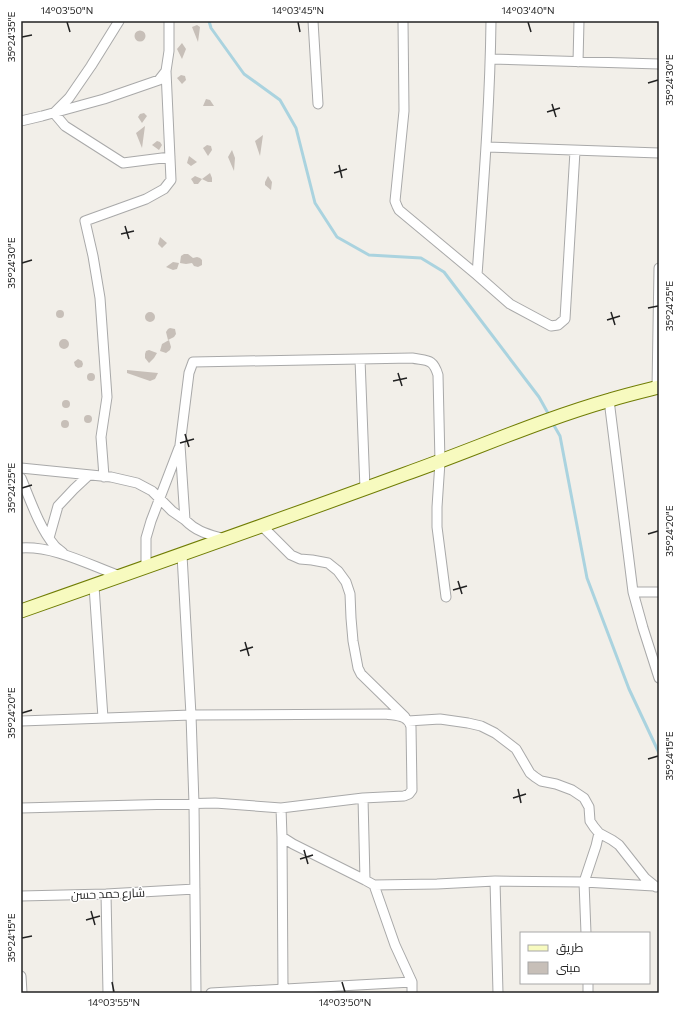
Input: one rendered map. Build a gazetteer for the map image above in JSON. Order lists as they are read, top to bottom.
{
  "streets": {
    "street": ["شارع حمد حسن"]
  },
  "legend": ["طريق", "مبنى"],
  "coordinates": [
    "14°03'50\"N",
    "14°03'45\"N",
    "14°03'40\"N",
    "35°24'35\"E",
    "35°24'30\"E",
    "35°24'25\"E",
    "35°24'20\"E",
    "35°24'15\"E",
    "14°03'55\"N"
  ]
}
